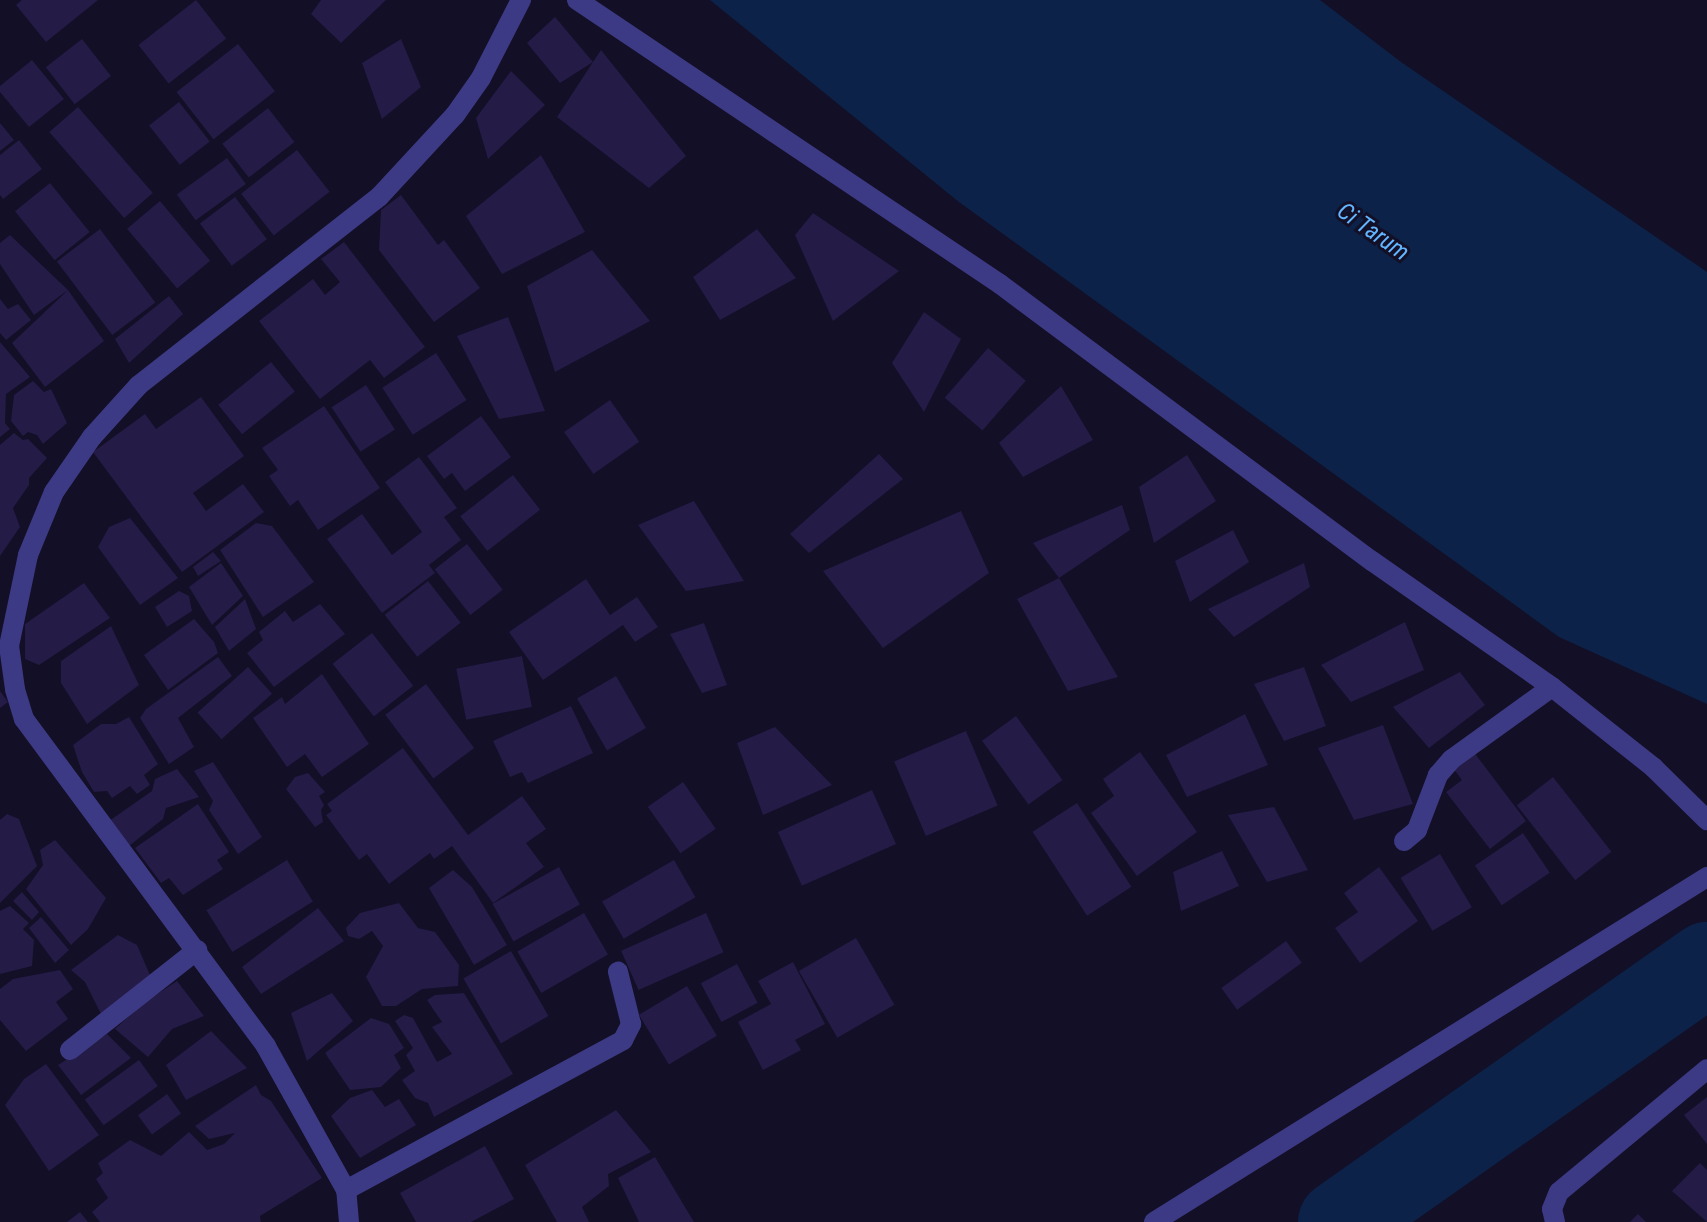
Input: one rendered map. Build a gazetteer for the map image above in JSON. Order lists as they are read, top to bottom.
{
  "water": ["Ci Tarum"]
}
